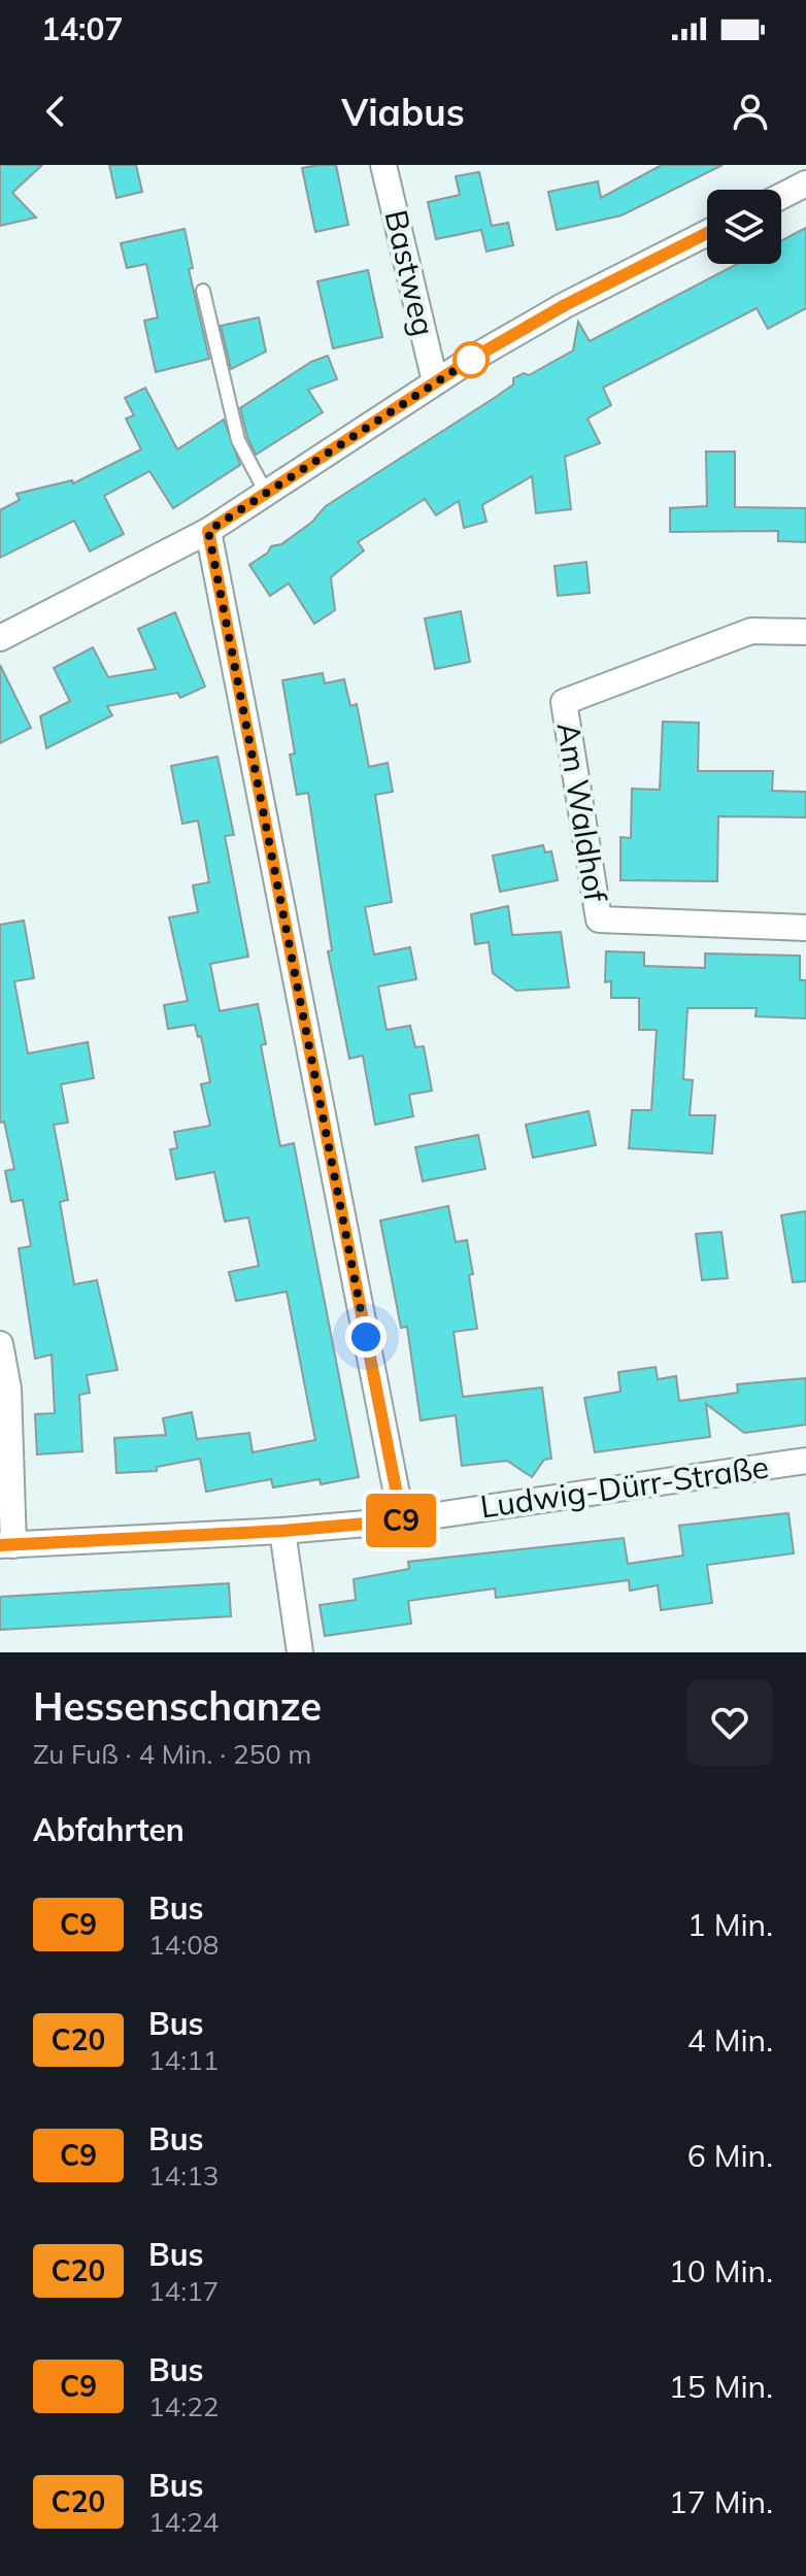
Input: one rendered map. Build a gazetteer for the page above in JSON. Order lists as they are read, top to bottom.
{
  "streets": {
    "street": ["Bastweg", "Am Waldhof", "Ludwig-Dürr-Straße"]
  },
  "lines": ["bus line C9"],
  "page": {
    "status": "14:07",
    "header": "Viabus",
    "on_map": "C9",
    "heading": [
      ["Hessenschanze", "Zu Fuß · 4 Min. · 250 m"],
      "Abfahrten"
    ],
    "list": [
      {
        "mark": "C9",
        "name": "Bus",
        "note": "14:08",
        "value": "1 Min."
      },
      {
        "mark": "C20",
        "name": "Bus",
        "note": "14:11",
        "value": "4 Min."
      },
      {
        "mark": "C9",
        "name": "Bus",
        "note": "14:13",
        "value": "6 Min."
      },
      {
        "mark": "C20",
        "name": "Bus",
        "note": "14:17",
        "value": "10 Min."
      },
      {
        "mark": "C9",
        "name": "Bus",
        "note": "14:22",
        "value": "15 Min."
      },
      {
        "mark": "C20",
        "name": "Bus",
        "note": "14:24",
        "value": "17 Min."
      }
    ]
  }
}
